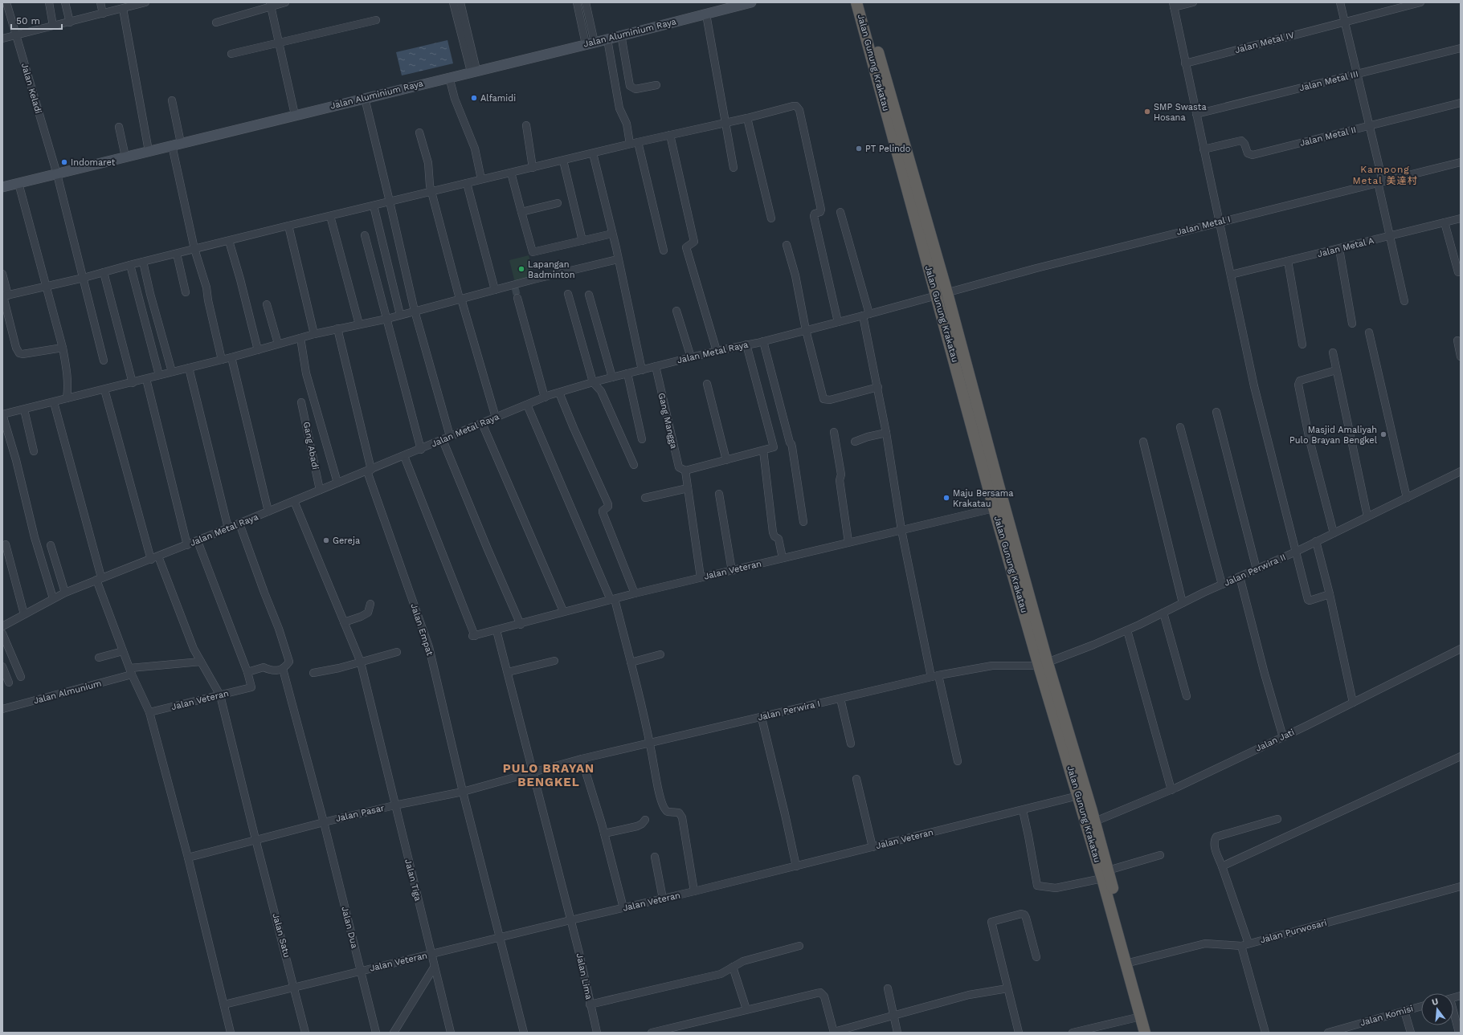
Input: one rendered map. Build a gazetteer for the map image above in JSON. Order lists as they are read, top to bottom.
{
  "streets": {
    "highway": ["Jalan Gunung Krakatau"],
    "main road": ["Jalan Aluminium Raya"],
    "street": [
      "Jalan Metal IV",
      "Jalan Metal III",
      "Jalan Keladi",
      "Jalan Metal II",
      "Jalan Metal I",
      "Jalan Metal A",
      "Jalan Metal Raya",
      "Gang Mangga",
      "Gang Abadi",
      "Jalan Veteran",
      "Jalan Perwira II",
      "Jalan Empat",
      "Jalan Almunium",
      "Jalan Perwira I",
      "Jalan Jati",
      "Jalan Pasar",
      "Jalan Tiga",
      "Jalan Dua",
      "Jalan Purwosari",
      "Jalan Satu",
      "Jalan Lima",
      "Jalan Komisi"
    ]
  },
  "crossings": [
    ["Jalan Aluminium Raya", "Jalan Keladi"],
    ["Jalan Gunung Krakatau", "Jalan Metal I"],
    ["Jalan Gunung Krakatau", "Jalan Metal Raya"],
    ["Jalan Gunung Krakatau", "Jalan Veteran"],
    ["Jalan Gunung Krakatau", "Jalan Perwira II"],
    ["Jalan Gunung Krakatau", "Jalan Perwira I"],
    ["Jalan Gunung Krakatau", "Jalan Jati"],
    ["Jalan Gunung Krakatau", "Jalan Purwosari"],
    ["Jalan Metal I", "Jalan Metal Raya"],
    ["Jalan Metal Raya", "Gang Mangga"],
    ["Jalan Metal Raya", "Gang Abadi"],
    ["Jalan Metal Raya", "Jalan Veteran"],
    ["Jalan Metal Raya", "Jalan Empat"],
    ["Jalan Metal Raya", "Jalan Tiga"],
    ["Jalan Metal Raya", "Jalan Satu"],
    ["Jalan Veteran", "Jalan Empat"],
    ["Jalan Veteran", "Jalan Tiga"],
    ["Jalan Veteran", "Jalan Dua"],
    ["Jalan Veteran", "Jalan Satu"],
    ["Jalan Veteran", "Jalan Lima"],
    ["Jalan Perwira II", "Jalan Perwira I"],
    ["Jalan Empat", "Jalan Pasar"],
    ["Jalan Almunium", "Jalan Satu"],
    ["Jalan Perwira I", "Jalan Pasar"],
    ["Jalan Perwira I", "Jalan Lima"],
    ["Jalan Pasar", "Jalan Tiga"],
    ["Jalan Pasar", "Jalan Dua"],
    ["Jalan Pasar", "Jalan Satu"],
    ["Jalan Pasar", "Jalan Lima"]
  ],
  "districts": ["Kampong Metal 美達村", "PULO BRAYAN BENGKEL"],
  "places": [
    "Alfamidi",
    "SMP Swasta Hosana",
    "PT Pelindo",
    "Indomaret",
    "Lapangan Badminton",
    "Masjid Amaliyah Pulo Brayan Bengkel",
    "Maju Bersama Krakatau",
    "Gereja"
  ],
  "scale_bar": "50 m",
  "north": "top"
}
